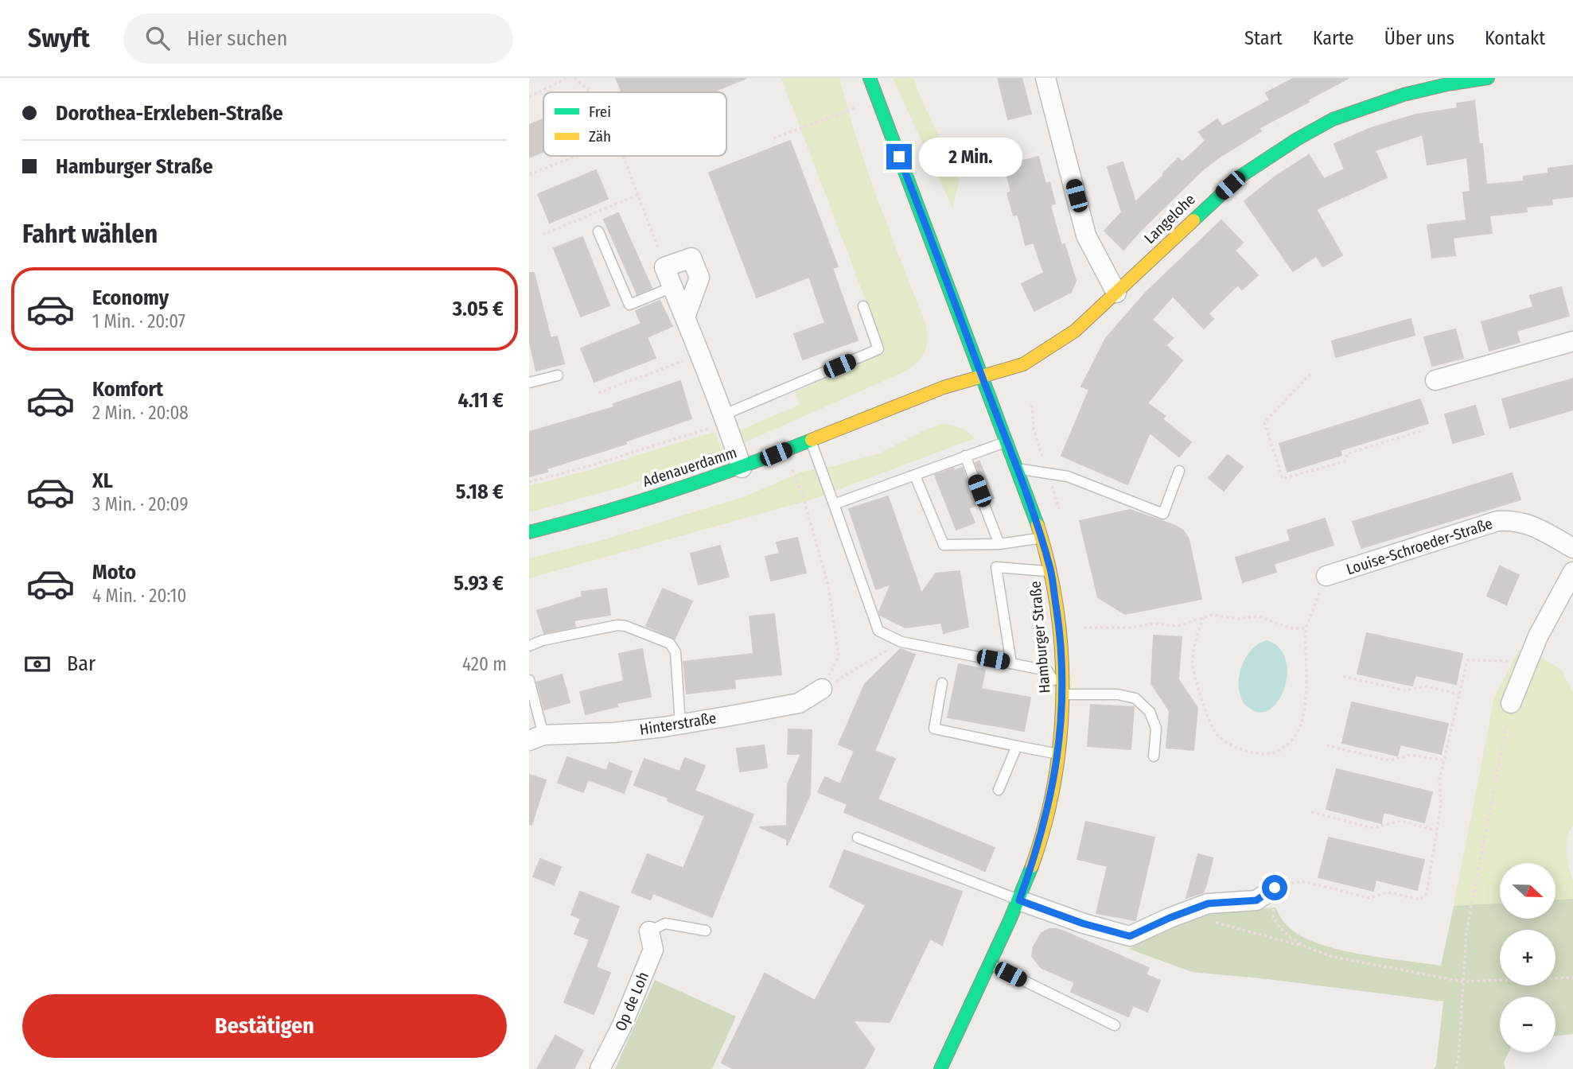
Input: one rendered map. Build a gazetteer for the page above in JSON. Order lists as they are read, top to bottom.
{
  "streets": {
    "street": [
      "Langelohe",
      "Adenauerdamm",
      "Louise-Schroeder-Straße",
      "Hamburger Straße",
      "Hinterstraße",
      "Op de Loh"
    ]
  },
  "crossings": [
    ["Langelohe", "Adenauerdamm"],
    ["Langelohe", "Hamburger Straße"],
    ["Adenauerdamm", "Hamburger Straße"]
  ],
  "legend": ["Frei", "Zäh"],
  "north": "right",
  "page": {
    "header": "Swyft",
    "search": "Hier suchen",
    "nav": [
      "Start",
      "Karte",
      "Über uns",
      "Kontakt"
    ],
    "banner": ["Dorothea-Erxleben-Straße", "Hamburger Straße"],
    "bubble": "2 Min.",
    "heading": "Fahrt wählen",
    "list": [
      {
        "name": "Economy",
        "note": "1 Min. · 20:07",
        "value": "3.05 €"
      },
      {
        "name": "Komfort",
        "note": "2 Min. · 20:08",
        "value": "4.11 €"
      },
      {
        "name": "XL",
        "note": "3 Min. · 20:09",
        "value": "5.18 €"
      },
      {
        "name": "Moto",
        "note": "4 Min. · 20:10",
        "value": "5.93 €"
      }
    ],
    "pay": ["Bar", "420 m"],
    "map_buttons": ["+", "−"],
    "buttons": "Bestätigen"
  }
}
